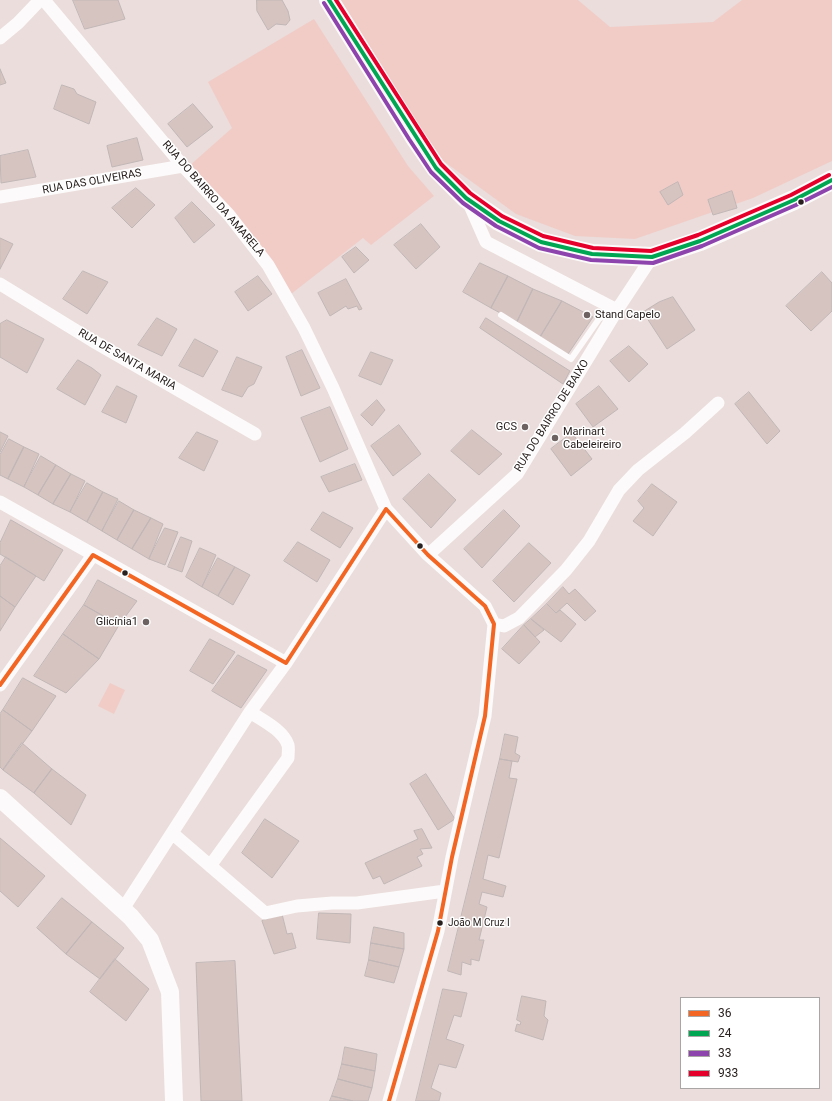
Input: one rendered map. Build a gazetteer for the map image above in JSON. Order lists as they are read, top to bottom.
{
  "streets": {
    "street": [
      "RUA DAS OLIVEIRAS",
      "RUA DO BAIRRO DA AMARELA",
      "RUA DE SANTA MARIA",
      "RUA DO BAIRRO DE BAIXO"
    ]
  },
  "crossings": [
    ["RUA DAS OLIVEIRAS", "RUA DO BAIRRO DA AMARELA"],
    ["RUA DO BAIRRO DA AMARELA", "RUA DO BAIRRO DE BAIXO"]
  ],
  "places": [
    "Stand Capelo",
    "GCS",
    "Marinart Cabeleireiro",
    "Glicínia1",
    "João M Cruz I"
  ],
  "lines": [
    "transit line 24",
    "transit line 933",
    "transit line 33",
    "transit line 36"
  ],
  "legend": [
    "36",
    "24",
    "33",
    "933"
  ]
}
